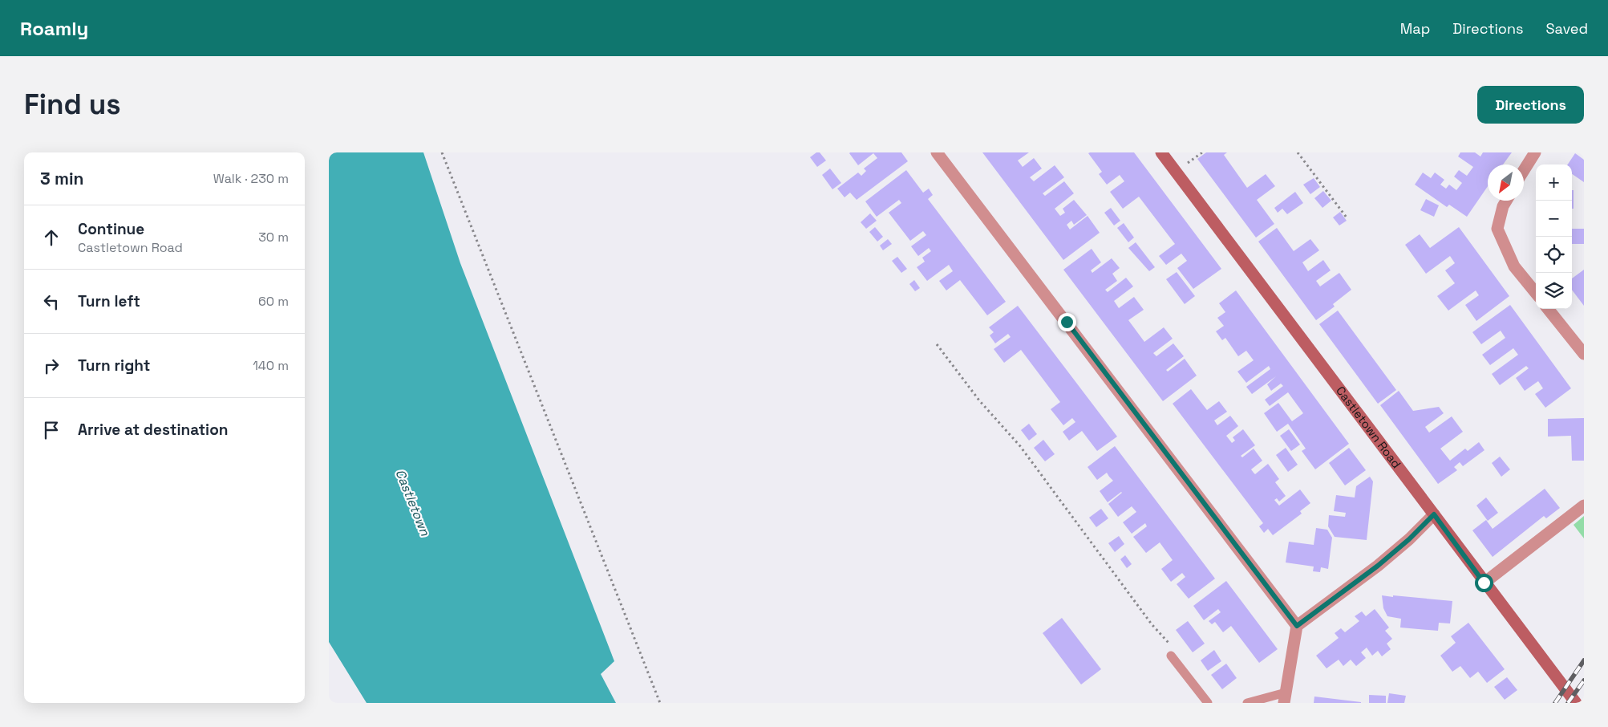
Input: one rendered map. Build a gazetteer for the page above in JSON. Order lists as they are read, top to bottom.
{
  "streets": {
    "main road": ["Castletown Road"]
  },
  "water": ["Castletown"],
  "north": "bottom left",
  "page": {
    "header": "Roamly",
    "nav": ["Map", "Directions", "Saved"],
    "buttons": "Directions",
    "title": "Find us",
    "heading": ["3 min", "Walk · 230 m"],
    "map_buttons": ["+", "−"],
    "list": [
      ["Continue", "Castletown Road", "30 m"],
      ["Turn left", "60 m"],
      ["Turn right", "140 m"],
      "Arrive at destination"
    ]
  }
}
